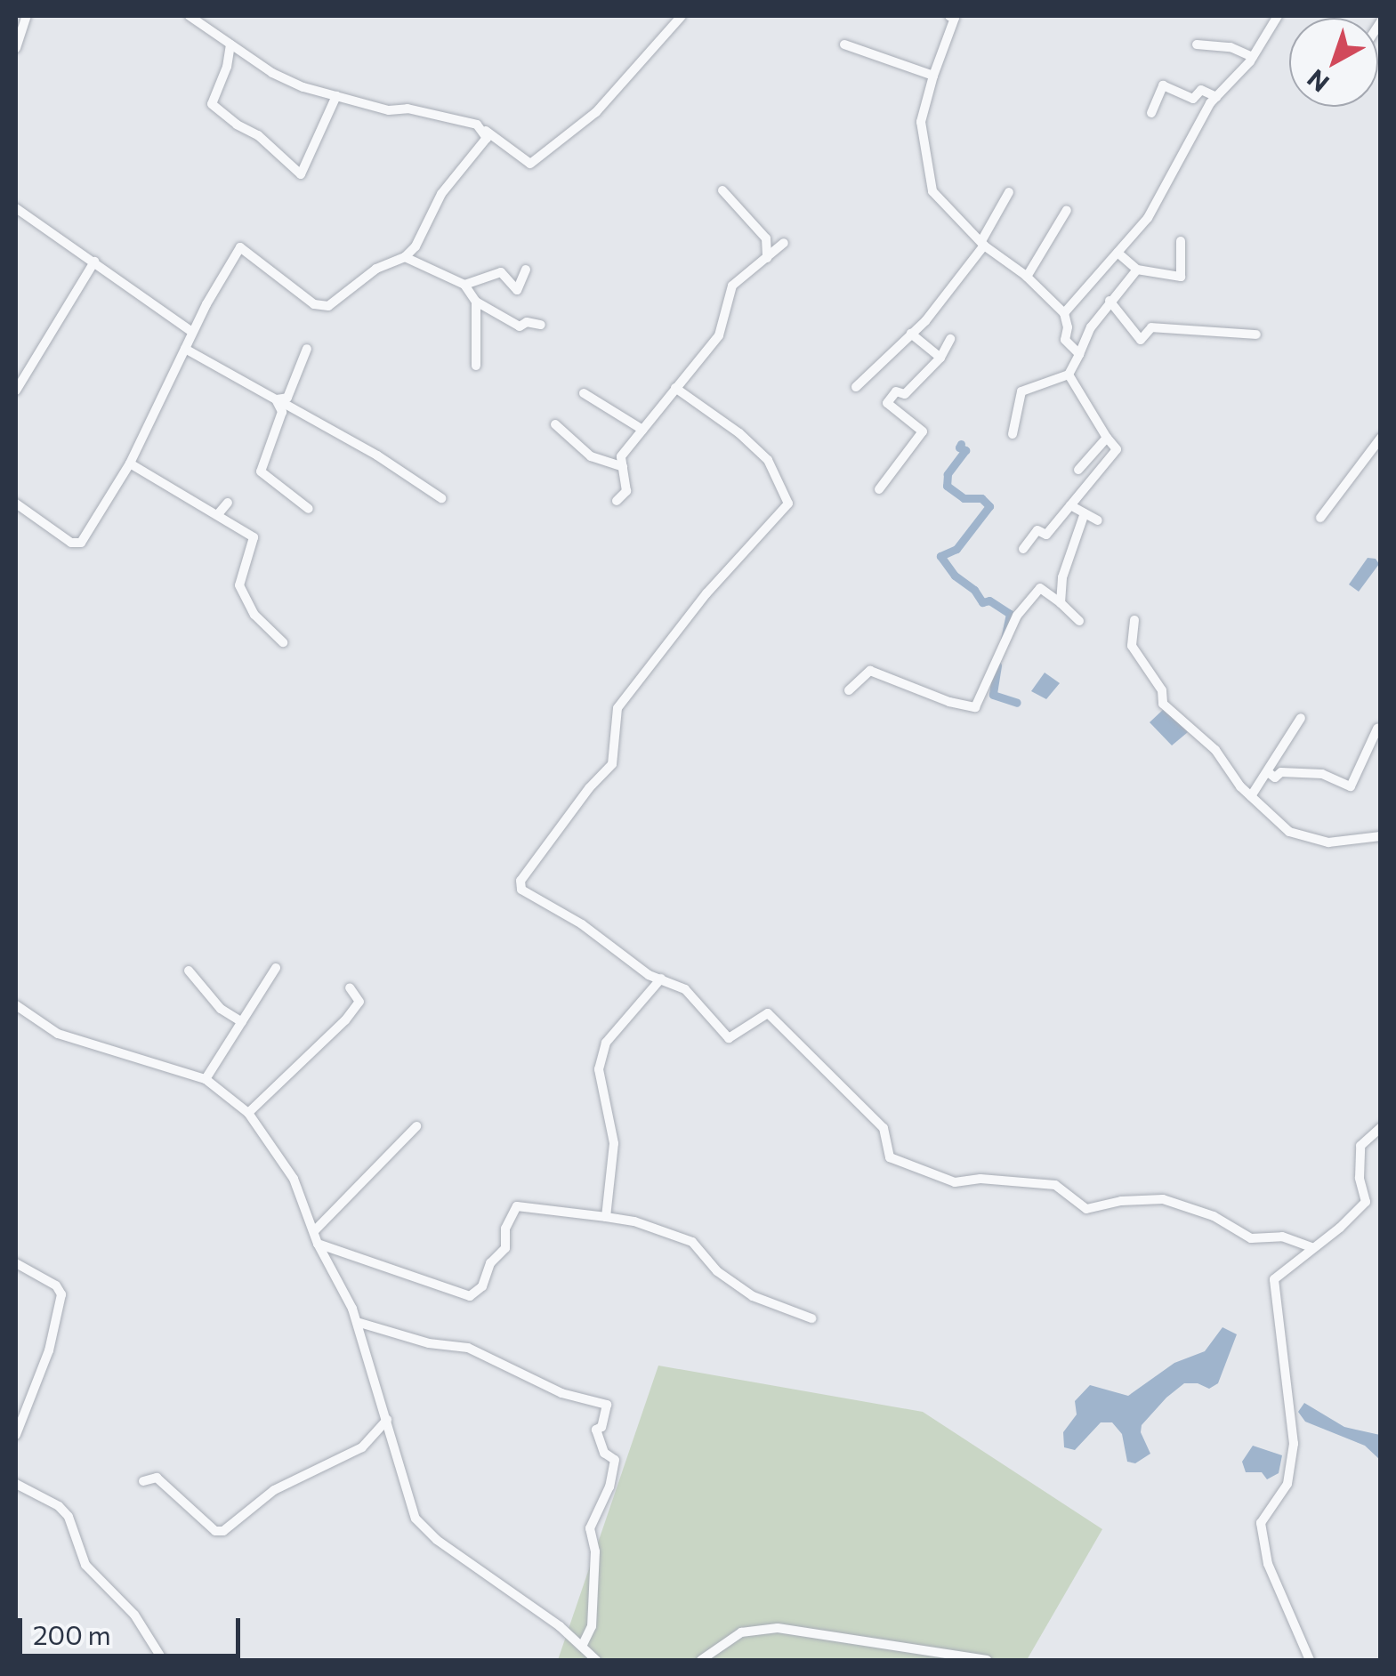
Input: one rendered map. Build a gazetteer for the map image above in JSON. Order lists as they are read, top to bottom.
{
  "scale_bar": "200 m",
  "north": "bottom left"
}
